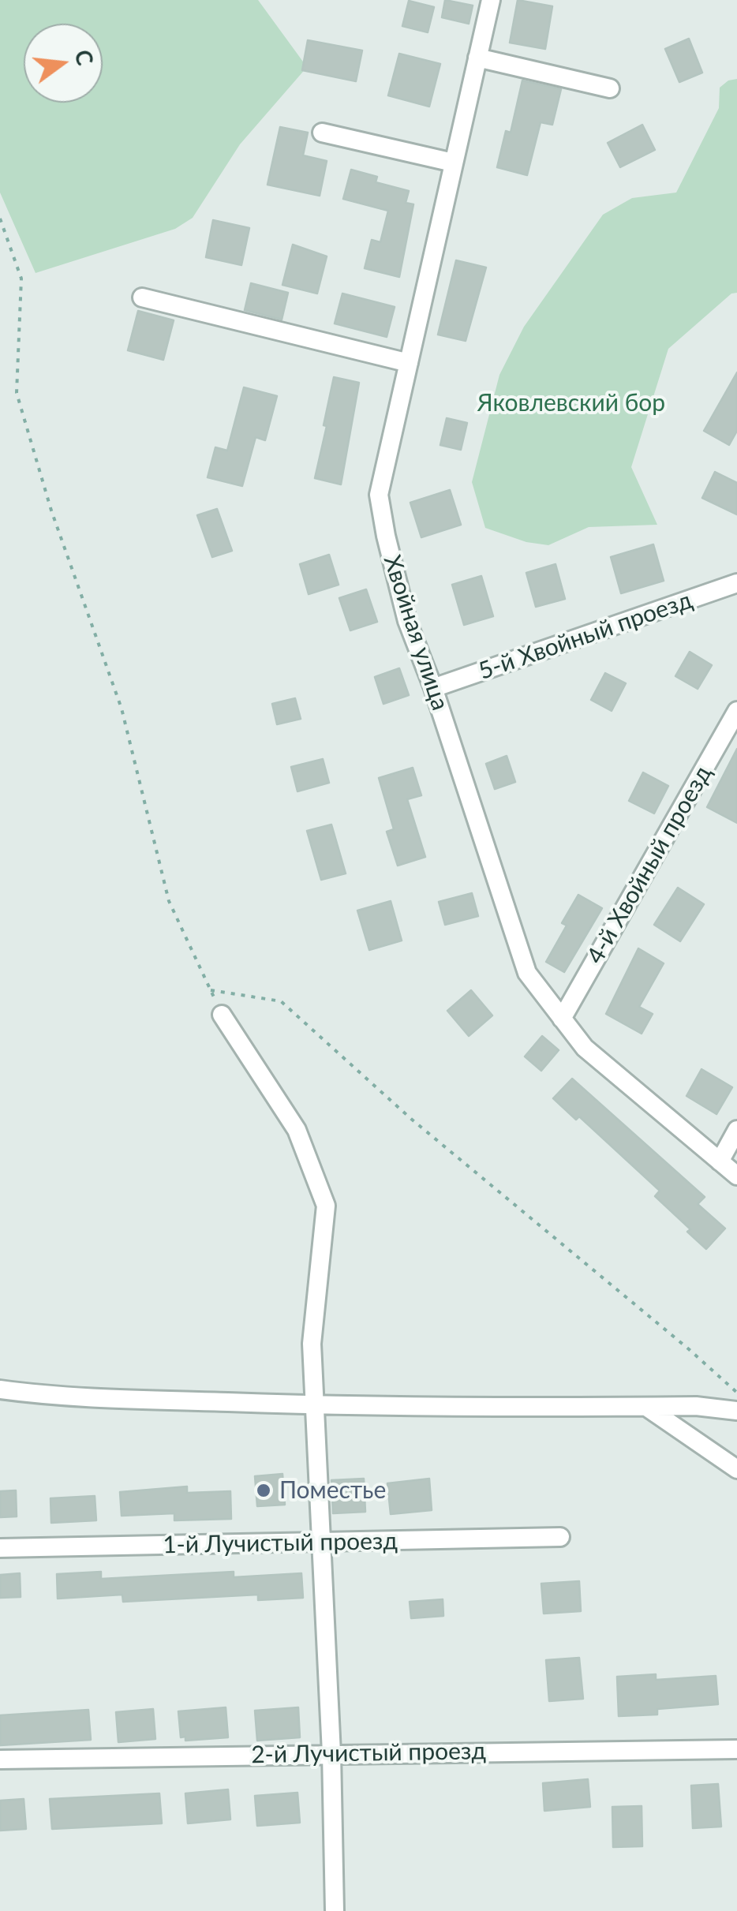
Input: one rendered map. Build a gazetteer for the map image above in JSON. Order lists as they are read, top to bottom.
{
  "streets": {
    "street": [
      "Хвойная улица",
      "5-й Хвойный проезд",
      "4-й Хвойный проезд",
      "1-й Лучистый проезд",
      "2-й Лучистый проезд"
    ]
  },
  "crossings": [
    ["Хвойная улица", "5-й Хвойный проезд"],
    ["Хвойная улица", "4-й Хвойный проезд"]
  ],
  "parks": ["Яковлевский бор"],
  "places": ["Поместье"],
  "north": "right"
}
